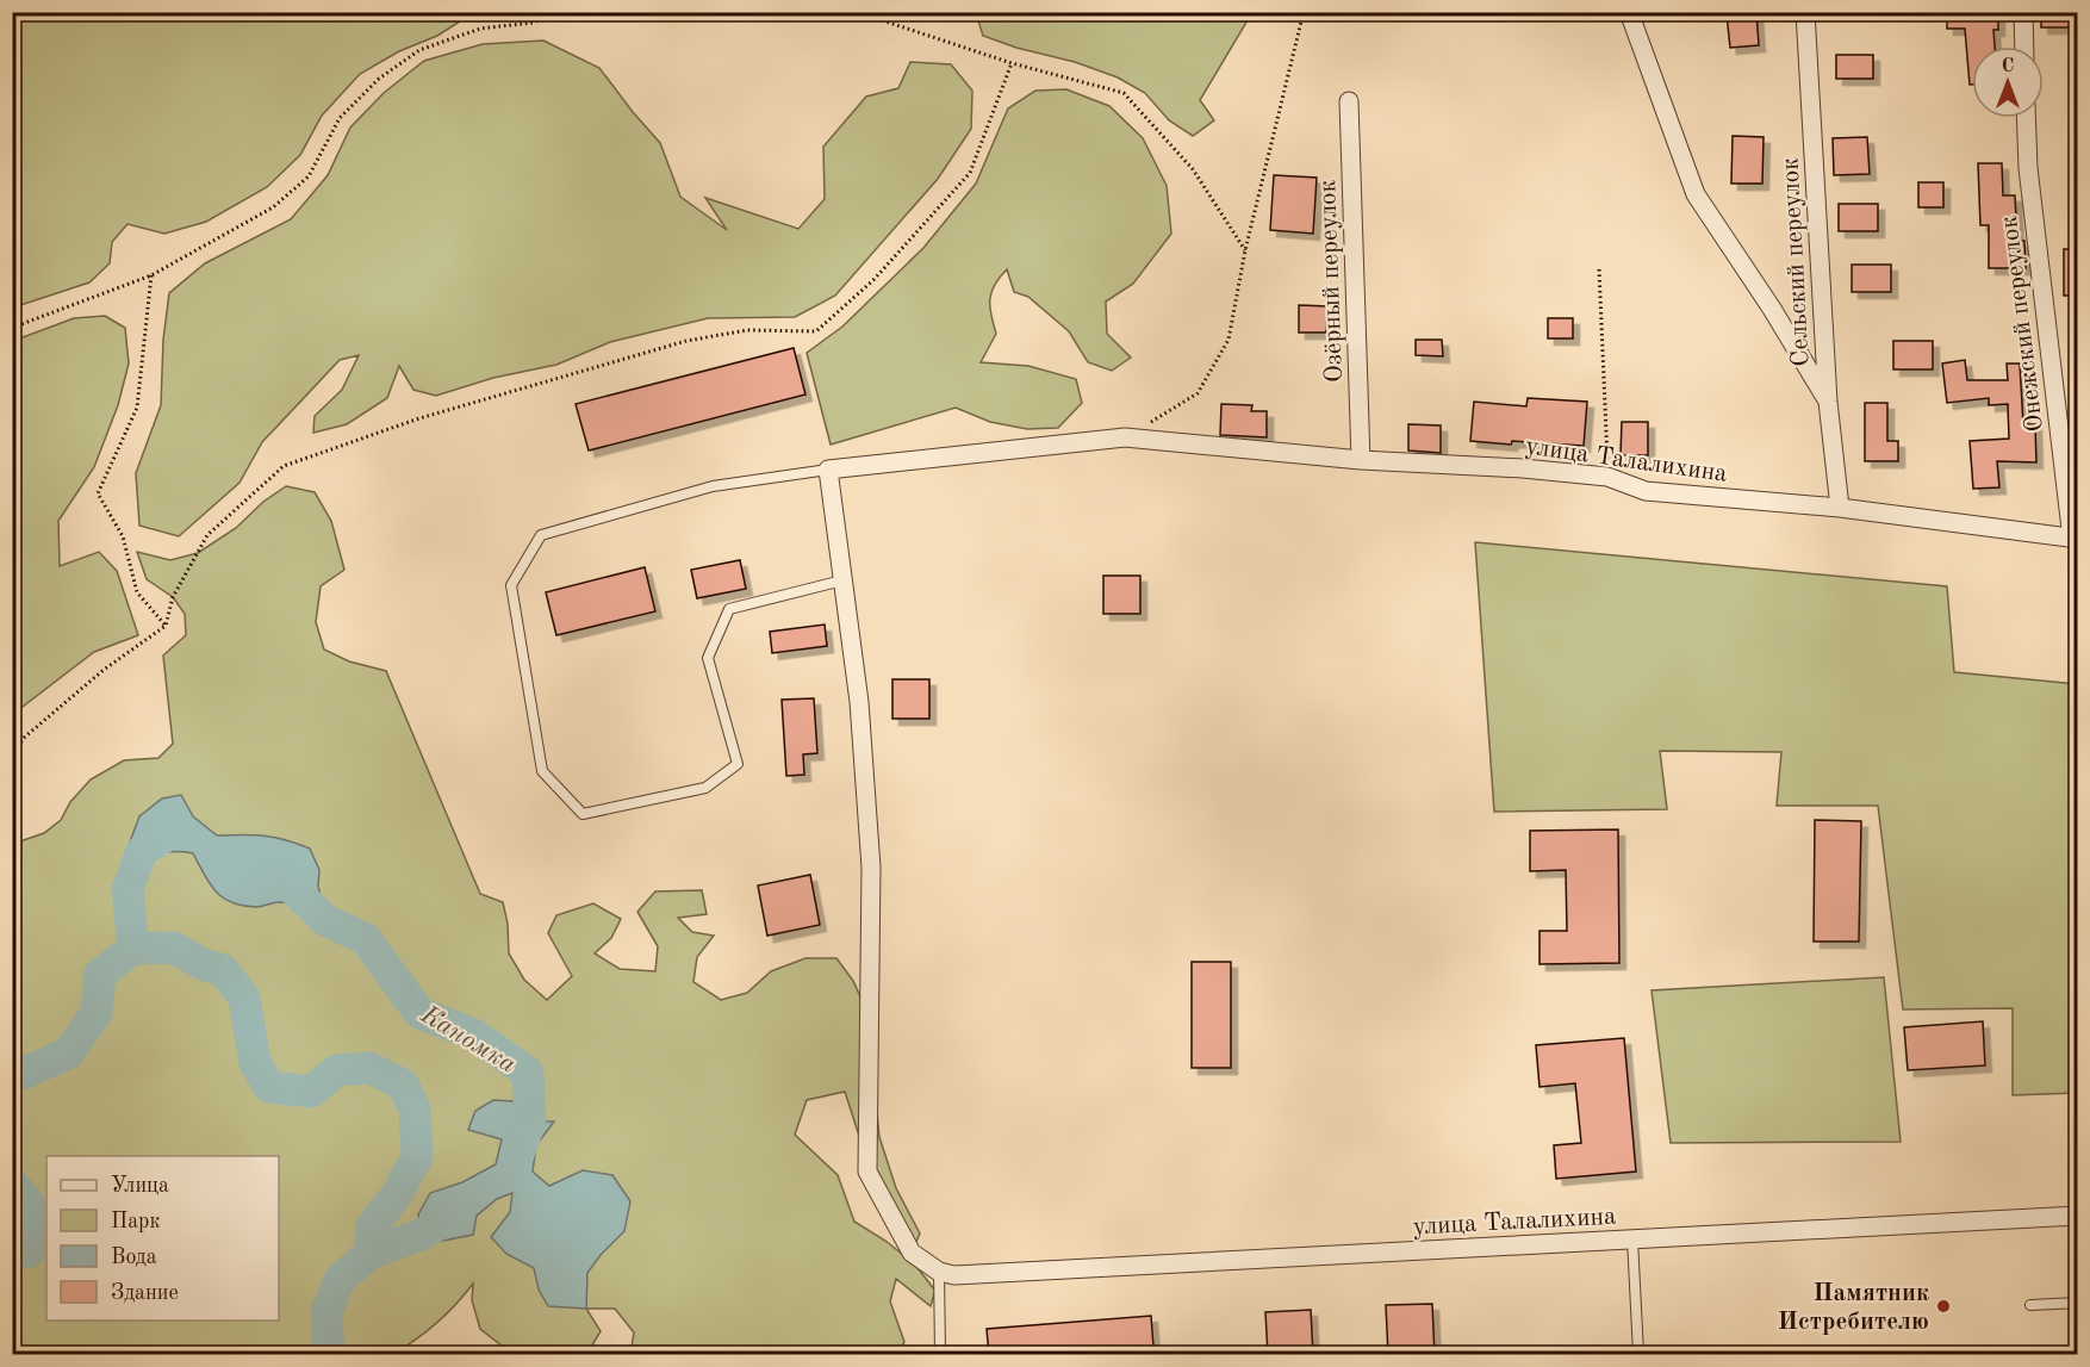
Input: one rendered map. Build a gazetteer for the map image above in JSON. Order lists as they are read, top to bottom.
{
  "streets": {
    "street": [
      "Сельский переулок",
      "Озёрный переулок",
      "Онежский переулок",
      "улица Талалихина"
    ]
  },
  "crossings": [
    ["Сельский переулок", "улица Талалихина"],
    ["Озёрный переулок", "улица Талалихина"],
    ["Онежский переулок", "улица Талалихина"]
  ],
  "water": ["Каномка"],
  "places": ["Памятник Истребителю"],
  "legend": [
    "Улица",
    "Парк",
    "Вода",
    "Здание"
  ],
  "north": "top"
}
